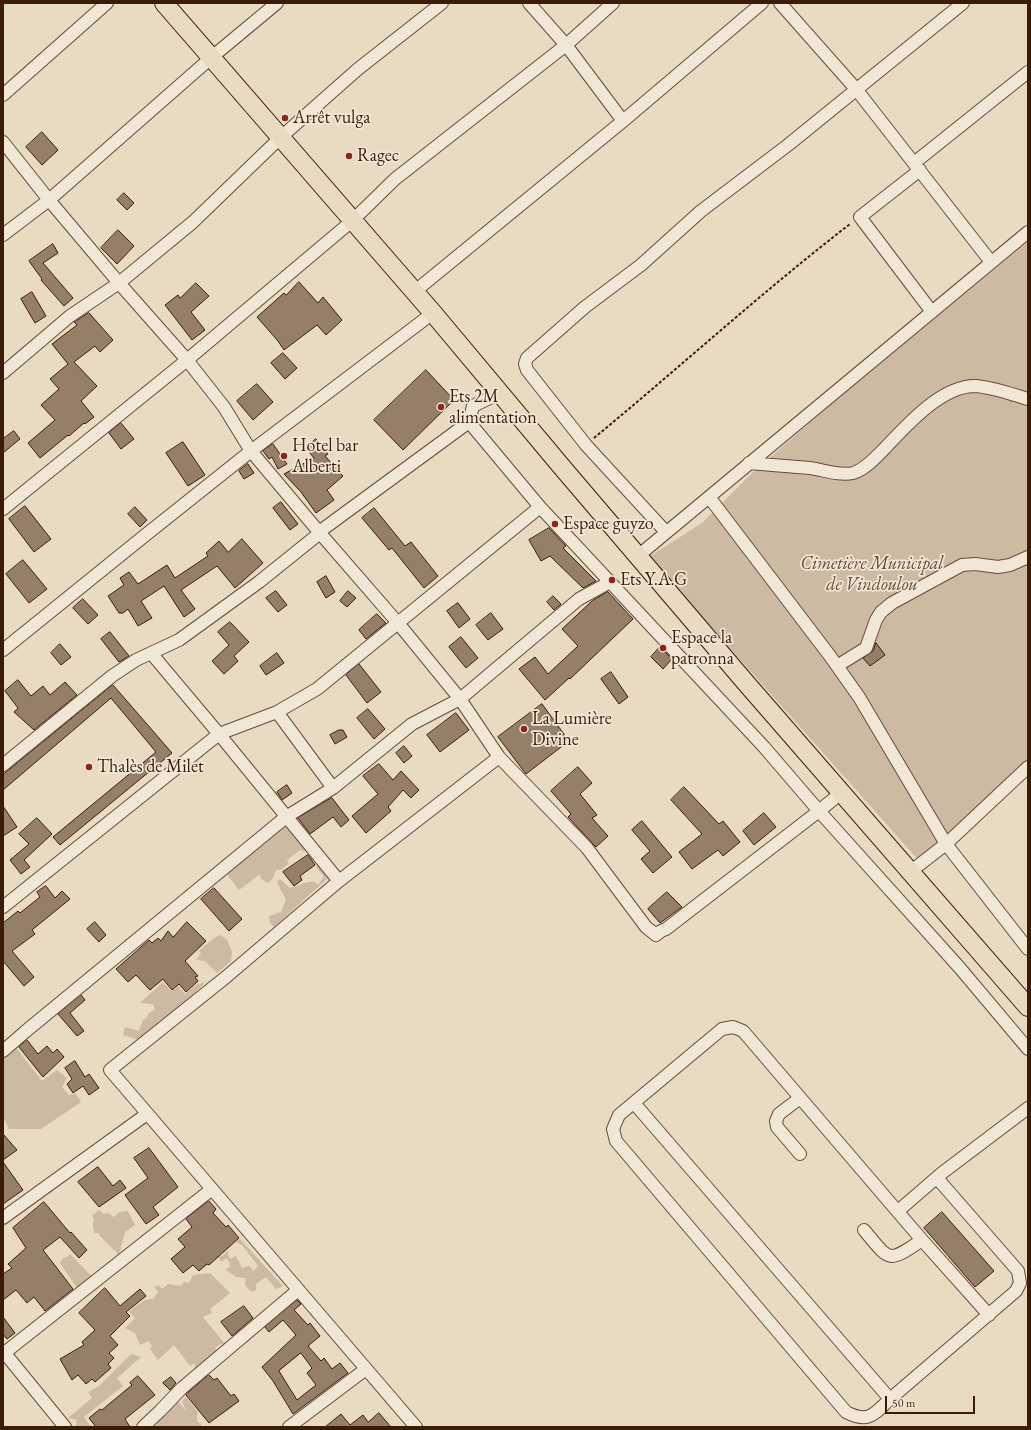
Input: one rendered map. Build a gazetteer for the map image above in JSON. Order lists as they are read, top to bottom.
{
  "parks": ["Cimetière Municipal de Vindoulou"],
  "places": [
    "Arrêt vulga",
    "Ragec",
    "Ets 2M alimentation",
    "Hotel bar Alberti",
    "Espace guyzo",
    "Ets Y.A.G",
    "Espace la patronna",
    "La Lumière Divine",
    "Thalès de Milet"
  ],
  "scale_bar": "50 m"
}
